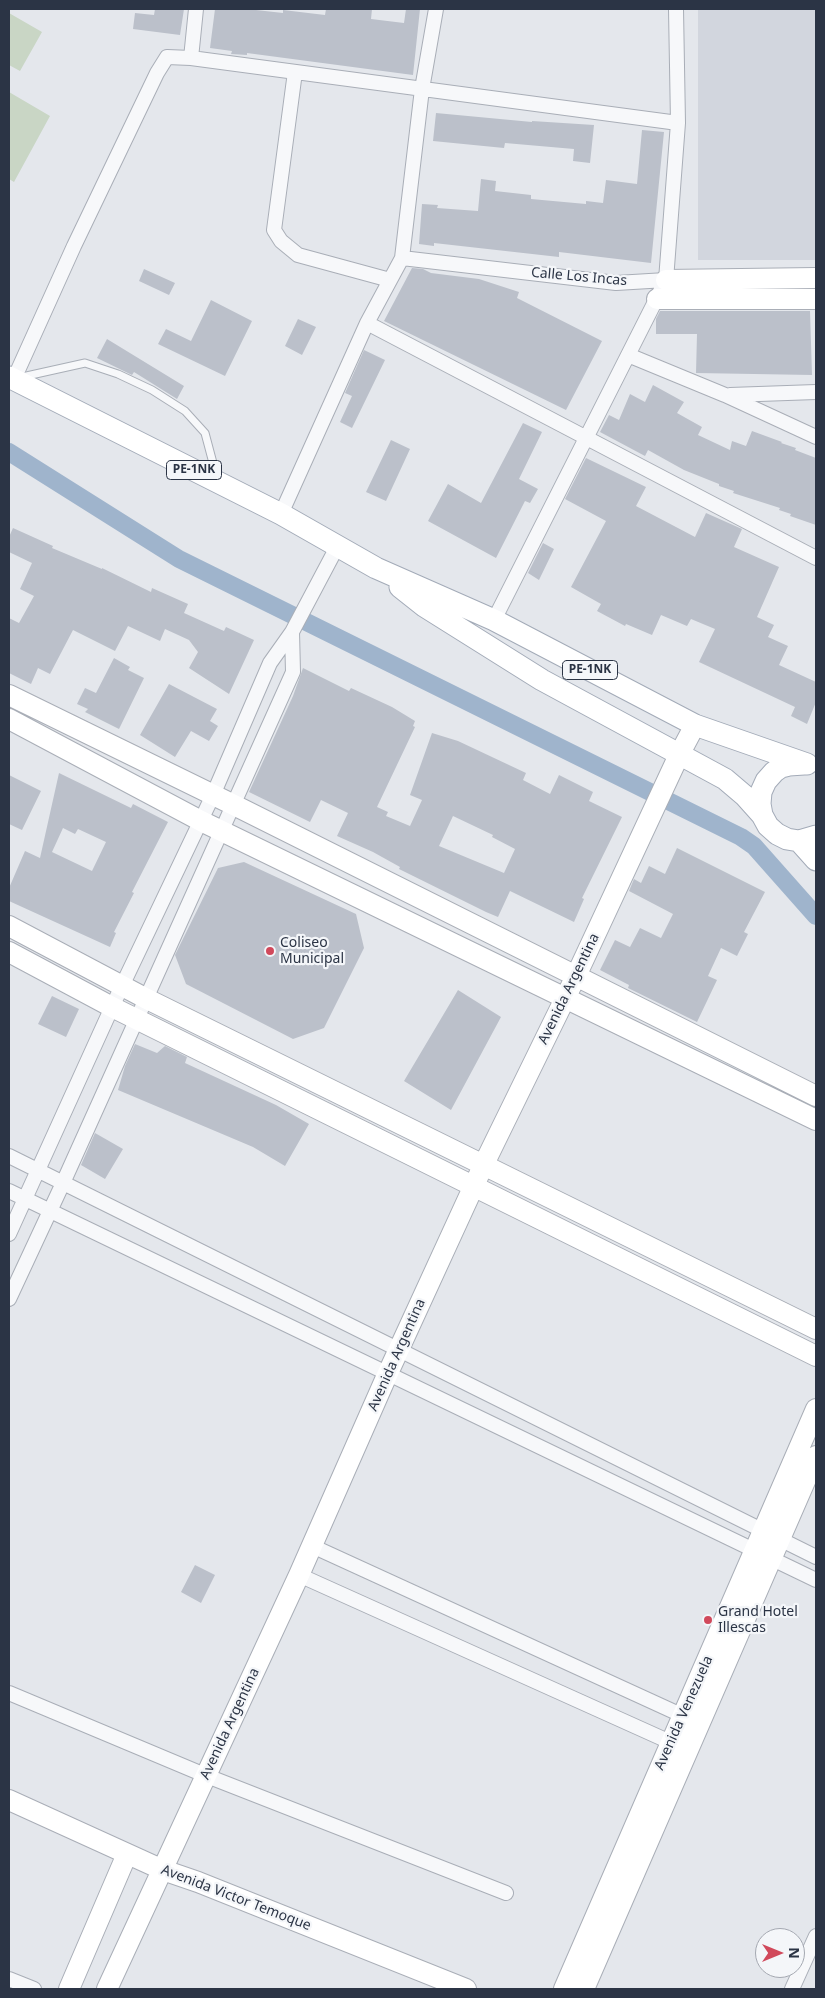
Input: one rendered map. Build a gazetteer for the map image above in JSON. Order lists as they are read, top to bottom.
{
  "streets": {
    "main road": ["PE-1NK"],
    "street": [
      "Calle Los Incas",
      "Avenida Argentina",
      "Avenida Venezuela",
      "Avenida Victor Temoque"
    ]
  },
  "crossings": [
    ["PE-1NK", "Avenida Argentina"],
    ["Avenida Argentina", "Avenida Victor Temoque"]
  ],
  "places": ["Coliseo Municipal", "Grand Hotel Illescas"],
  "north": "right"
}
